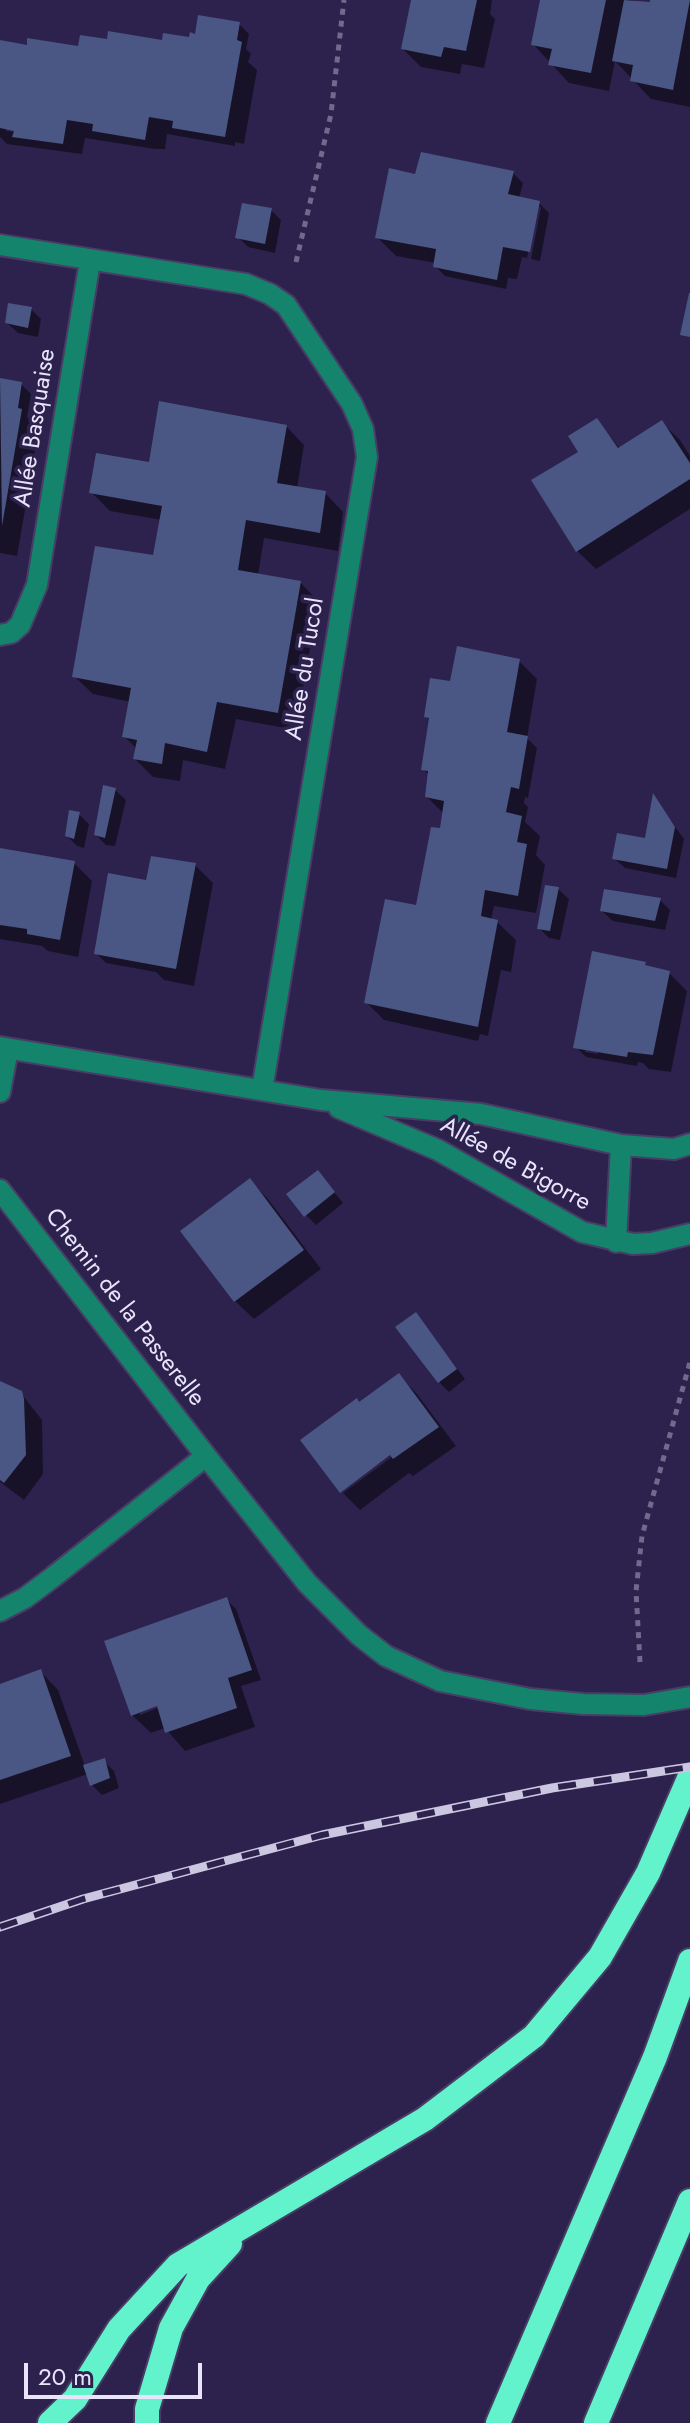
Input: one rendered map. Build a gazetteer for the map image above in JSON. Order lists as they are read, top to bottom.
{
  "streets": {
    "street": [
      "Allée Basquaise",
      "Allée du Tucol",
      "Allée de Bigorre",
      "Chemin de la Passerelle"
    ]
  },
  "crossings": [
    ["Allée Basquaise", "Allée du Tucol"],
    ["Allée du Tucol", "Allée de Bigorre"]
  ],
  "scale_bar": "20 m"
}
